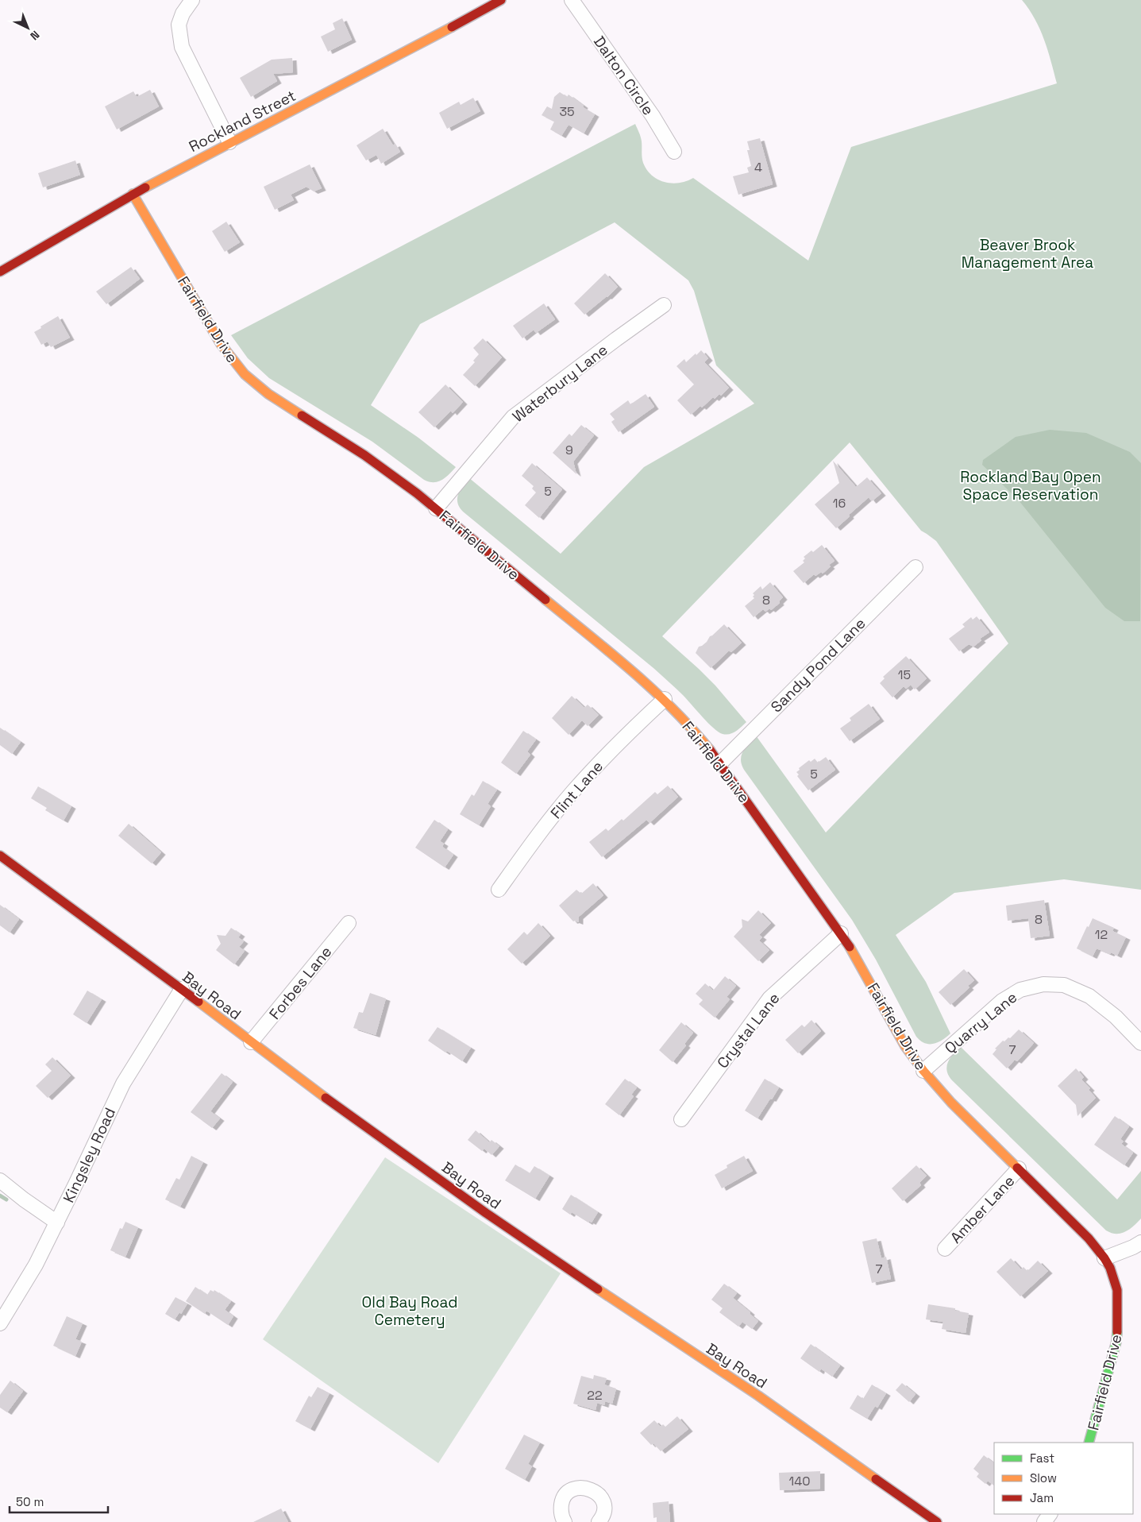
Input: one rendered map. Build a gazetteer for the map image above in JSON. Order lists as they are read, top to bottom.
{
  "streets": {
    "street": [
      "Dalton Circle",
      "Rockland Street",
      "Fairfield Drive",
      "Waterbury Lane",
      "Sandy Pond Lane",
      "Flint Lane",
      "Forbes Lane",
      "Bay Road",
      "Quarry Lane",
      "Crystal Lane",
      "Kingsley Road",
      "Amber Lane"
    ]
  },
  "crossings": [
    ["Rockland Street", "Fairfield Drive"],
    ["Fairfield Drive", "Waterbury Lane"],
    ["Fairfield Drive", "Sandy Pond Lane"],
    ["Fairfield Drive", "Flint Lane"],
    ["Fairfield Drive", "Quarry Lane"],
    ["Fairfield Drive", "Crystal Lane"],
    ["Fairfield Drive", "Amber Lane"],
    ["Forbes Lane", "Bay Road"],
    ["Bay Road", "Kingsley Road"]
  ],
  "parks": ["Beaver Brook Management Area", "Rockland Bay Open Space Reservation", "Old Bay Road Cemetery"],
  "house_numbers": [
    "35",
    "4",
    "9",
    "5",
    "16",
    "8",
    "15",
    "5",
    "8",
    "12",
    "7",
    "7",
    "22",
    "140"
  ],
  "legend": ["Fast", "Slow", "Jam"],
  "scale_bar": "50 m",
  "north": "bottom right"
}
